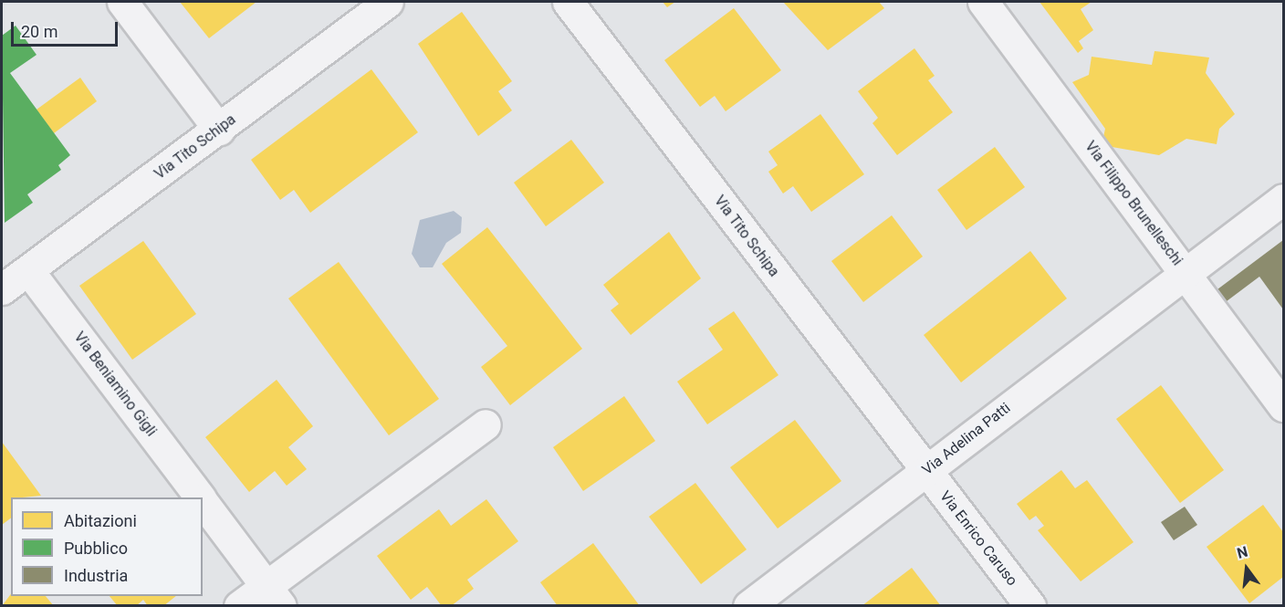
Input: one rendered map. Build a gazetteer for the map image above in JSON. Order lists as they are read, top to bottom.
{
  "streets": {
    "street": [
      "Via Tito Schipa",
      "Via Filippo Brunelleschi",
      "Via Beniamino Gigli",
      "Via Adelina Patti",
      "Via Enrico Caruso"
    ]
  },
  "crossings": [
    ["Via Tito Schipa", "Via Beniamino Gigli"],
    ["Via Tito Schipa", "Via Adelina Patti"],
    ["Via Tito Schipa", "Via Enrico Caruso"],
    ["Via Filippo Brunelleschi", "Via Adelina Patti"],
    ["Via Adelina Patti", "Via Enrico Caruso"]
  ],
  "legend": ["Abitazioni", "Pubblico", "Industria"],
  "scale_bar": "20 m",
  "north": "top"
}
